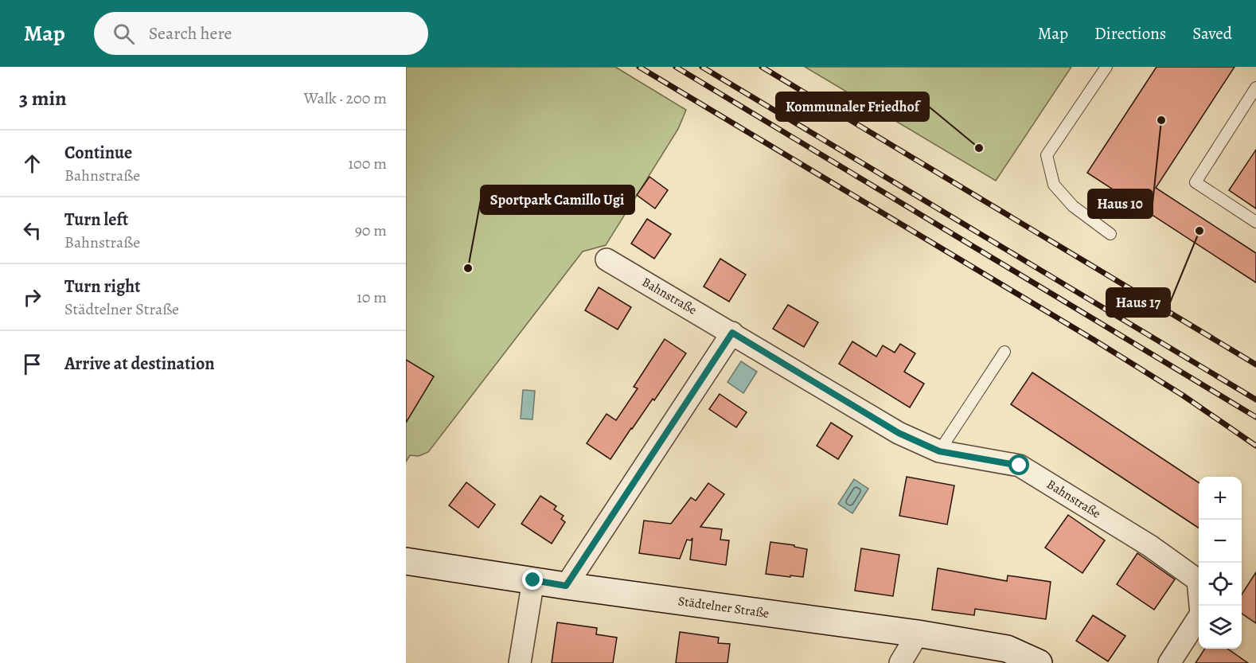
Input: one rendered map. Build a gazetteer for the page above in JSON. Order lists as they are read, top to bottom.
{
  "streets": {
    "street": ["Bahnstraße", "Städtelner Straße"]
  },
  "places": [
    "Haus 10",
    "Kommunaler Friedhof",
    "Haus 17",
    "Sportpark Camillo Ugi"
  ],
  "page": {
    "header": "Map",
    "search": "Search here",
    "nav": ["Map", "Directions", "Saved"],
    "heading": ["3 min", "Walk · 200 m"],
    "list": [
      ["Continue", "Bahnstraße", "100 m"],
      ["Turn left", "Bahnstraße", "90 m"],
      ["Turn right", "Städtelner Straße", "10 m"],
      "Arrive at destination"
    ],
    "map_buttons": ["+", "−"]
  }
}
